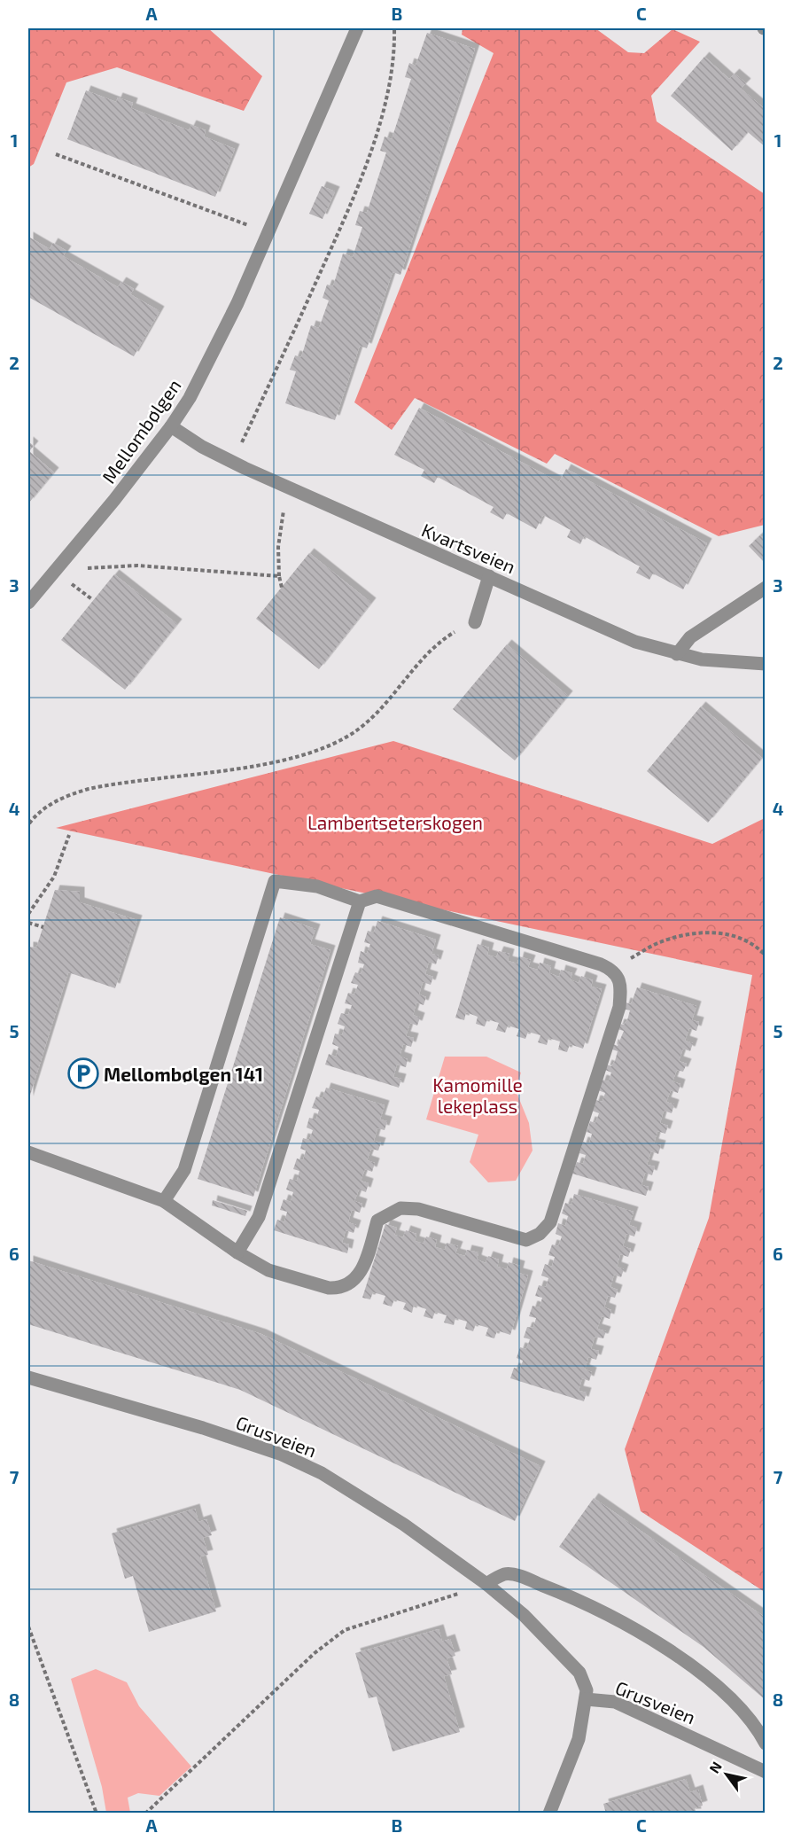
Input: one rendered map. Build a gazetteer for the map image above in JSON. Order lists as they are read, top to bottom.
{
  "streets": {
    "street": ["Mellombølgen", "Kvartsveien", "Grusveien"]
  },
  "crossings": [
    ["Mellombølgen", "Kvartsveien"]
  ],
  "parks": ["Lambertseterskogen", "Kamomille lekeplass"],
  "places": {
    "parking": ["Mellombølgen 141"]
  },
  "north": "top left",
  "grid": {
    "columns": ["A", "B", "C"],
    "rows": [
      "1",
      "2",
      "3",
      "4",
      "5",
      "6",
      "7",
      "8"
    ]
  }
}
